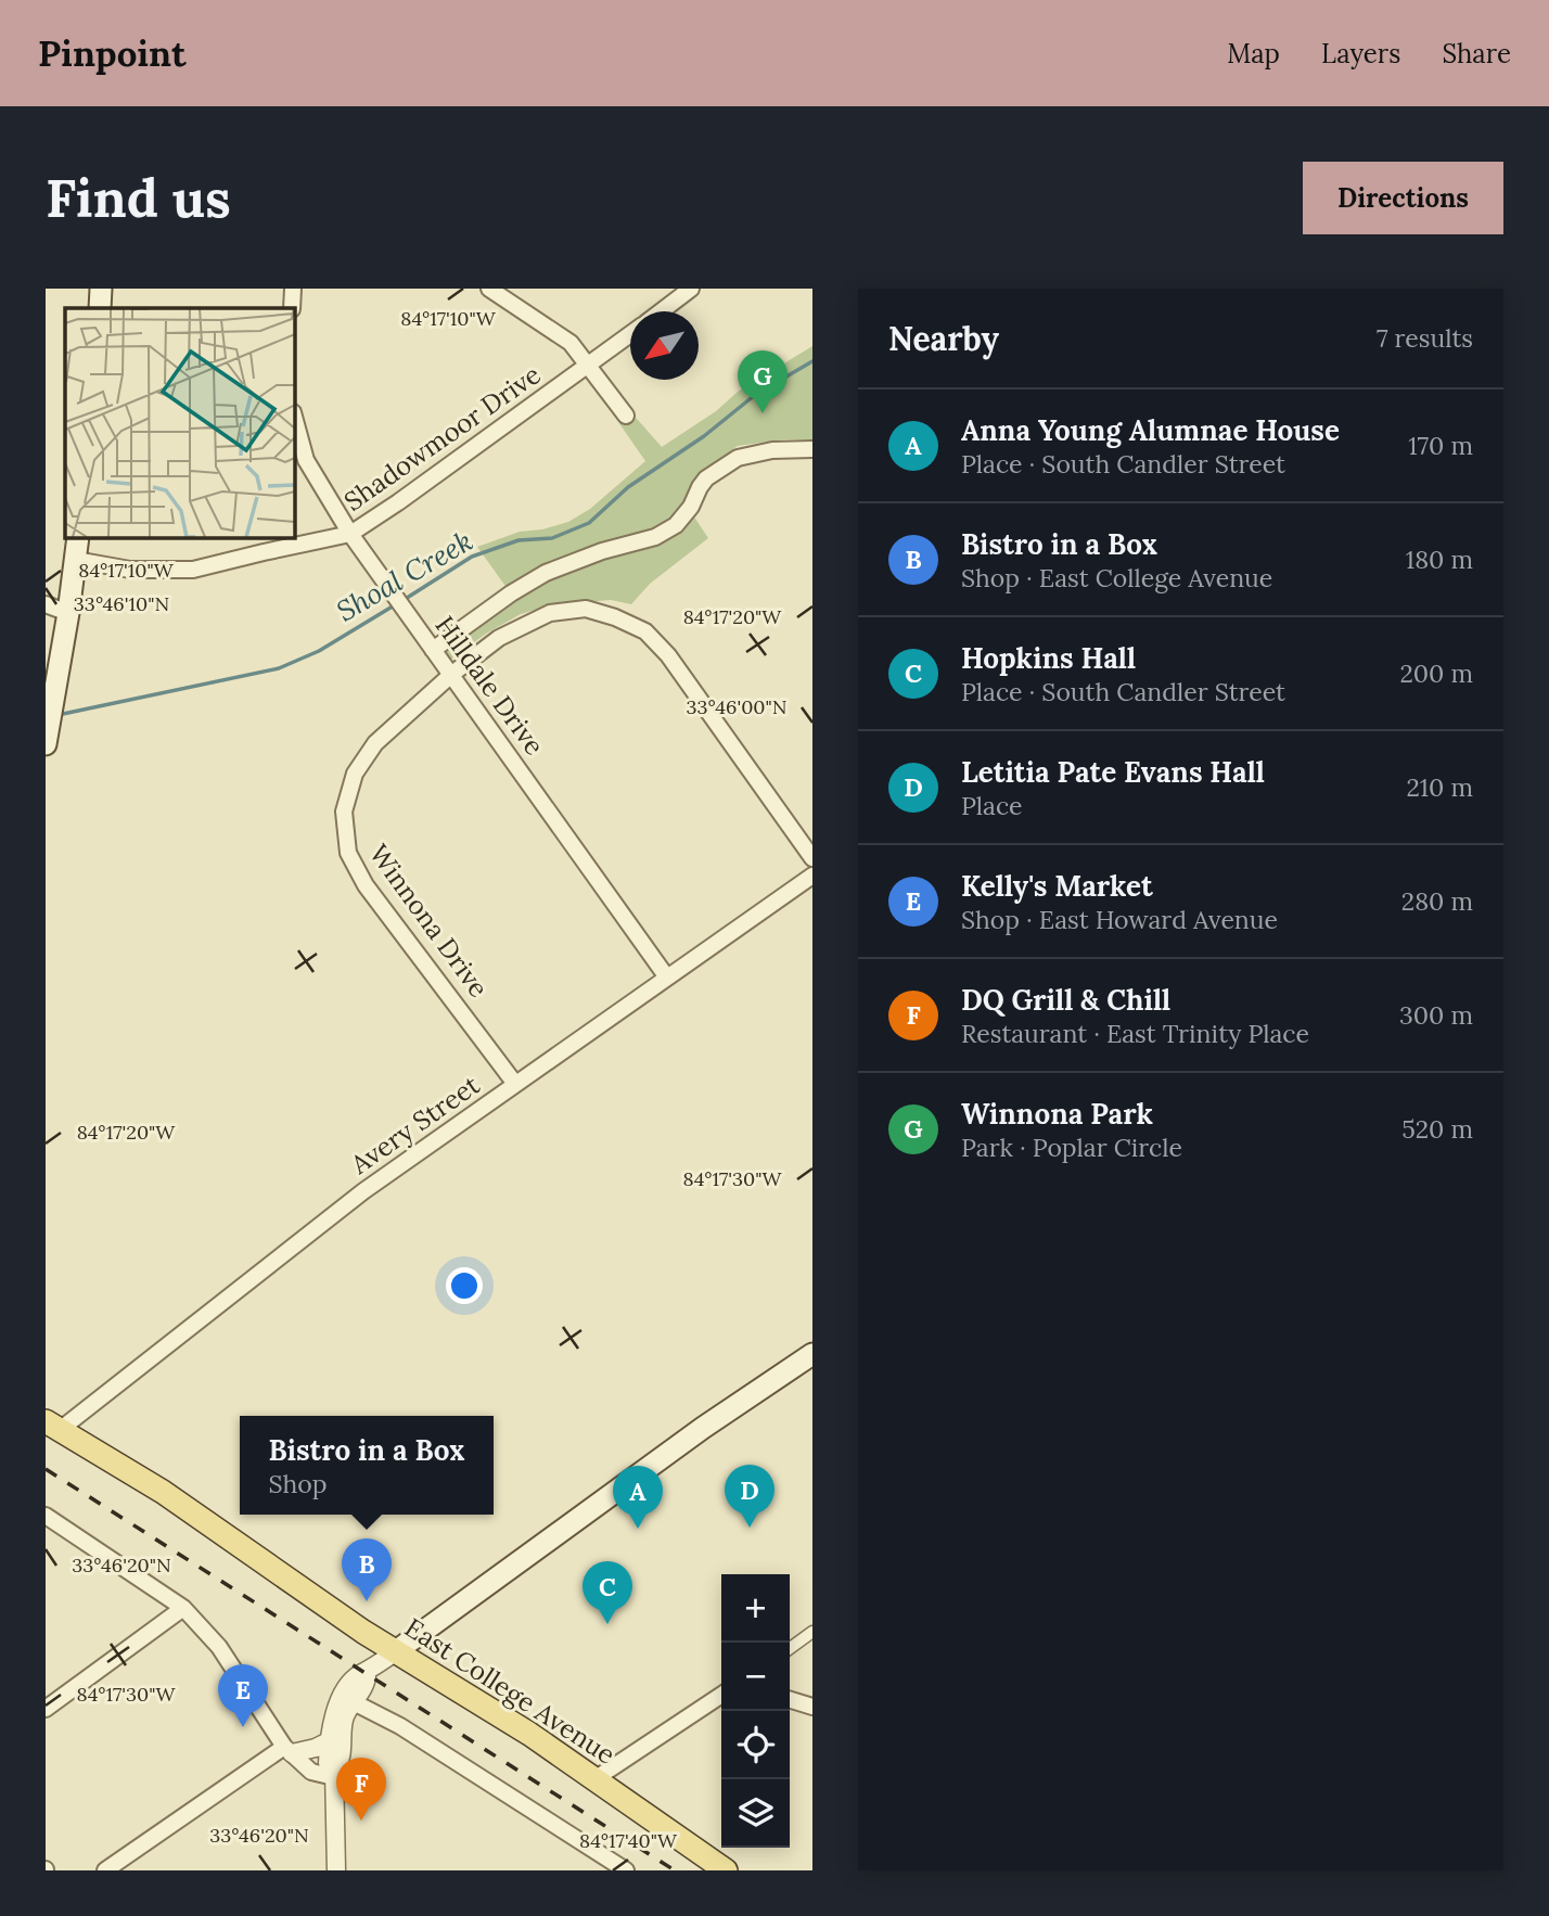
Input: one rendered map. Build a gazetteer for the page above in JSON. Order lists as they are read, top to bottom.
{
  "streets": {
    "main road": ["East College Avenue"],
    "street": [
      "Shadowmoor Drive",
      "Hilldale Drive",
      "Winnona Drive",
      "Avery Street"
    ]
  },
  "crossings": [
    ["Shadowmoor Drive", "Hilldale Drive"],
    ["Hilldale Drive", "Winnona Drive"],
    ["Hilldale Drive", "Avery Street"],
    ["Winnona Drive", "Avery Street"],
    ["Avery Street", "East College Avenue"]
  ],
  "water": ["Shoal Creek"],
  "north": "bottom left",
  "page": {
    "header": "Pinpoint",
    "nav": ["Map", "Layers", "Share"],
    "buttons": "Directions",
    "title": "Find us",
    "heading": ["Nearby", "7 results"],
    "pins": [
      "G",
      "D",
      "A",
      "B",
      "C",
      "E",
      "F"
    ],
    "list": [
      {
        "mark": "A",
        "name": "Anna Young Alumnae House",
        "note": "Place · South Candler Street",
        "value": "170 m"
      },
      {
        "mark": "B",
        "name": "Bistro in a Box",
        "note": "Shop · East College Avenue",
        "value": "180 m"
      },
      {
        "mark": "C",
        "name": "Hopkins Hall",
        "note": "Place · South Candler Street",
        "value": "200 m"
      },
      {
        "mark": "D",
        "name": "Letitia Pate Evans Hall",
        "note": "Place",
        "value": "210 m"
      },
      {
        "mark": "E",
        "name": "Kelly's Market",
        "note": "Shop · East Howard Avenue",
        "value": "280 m"
      },
      {
        "mark": "F",
        "name": "DQ Grill & Chill",
        "note": "Restaurant · East Trinity Place",
        "value": "300 m"
      },
      {
        "mark": "G",
        "name": "Winnona Park",
        "note": "Park · Poplar Circle",
        "value": "520 m"
      }
    ],
    "popup": ["Bistro in a Box", "Shop"],
    "map_buttons": ["+", "−"]
  },
  "coordinates": [
    "84°17'10\"W",
    "33°46'10\"N",
    "84°17'20\"W",
    "33°46'00\"N",
    "84°17'30\"W",
    "33°46'20\"N",
    "84°17'40\"W"
  ]
}
